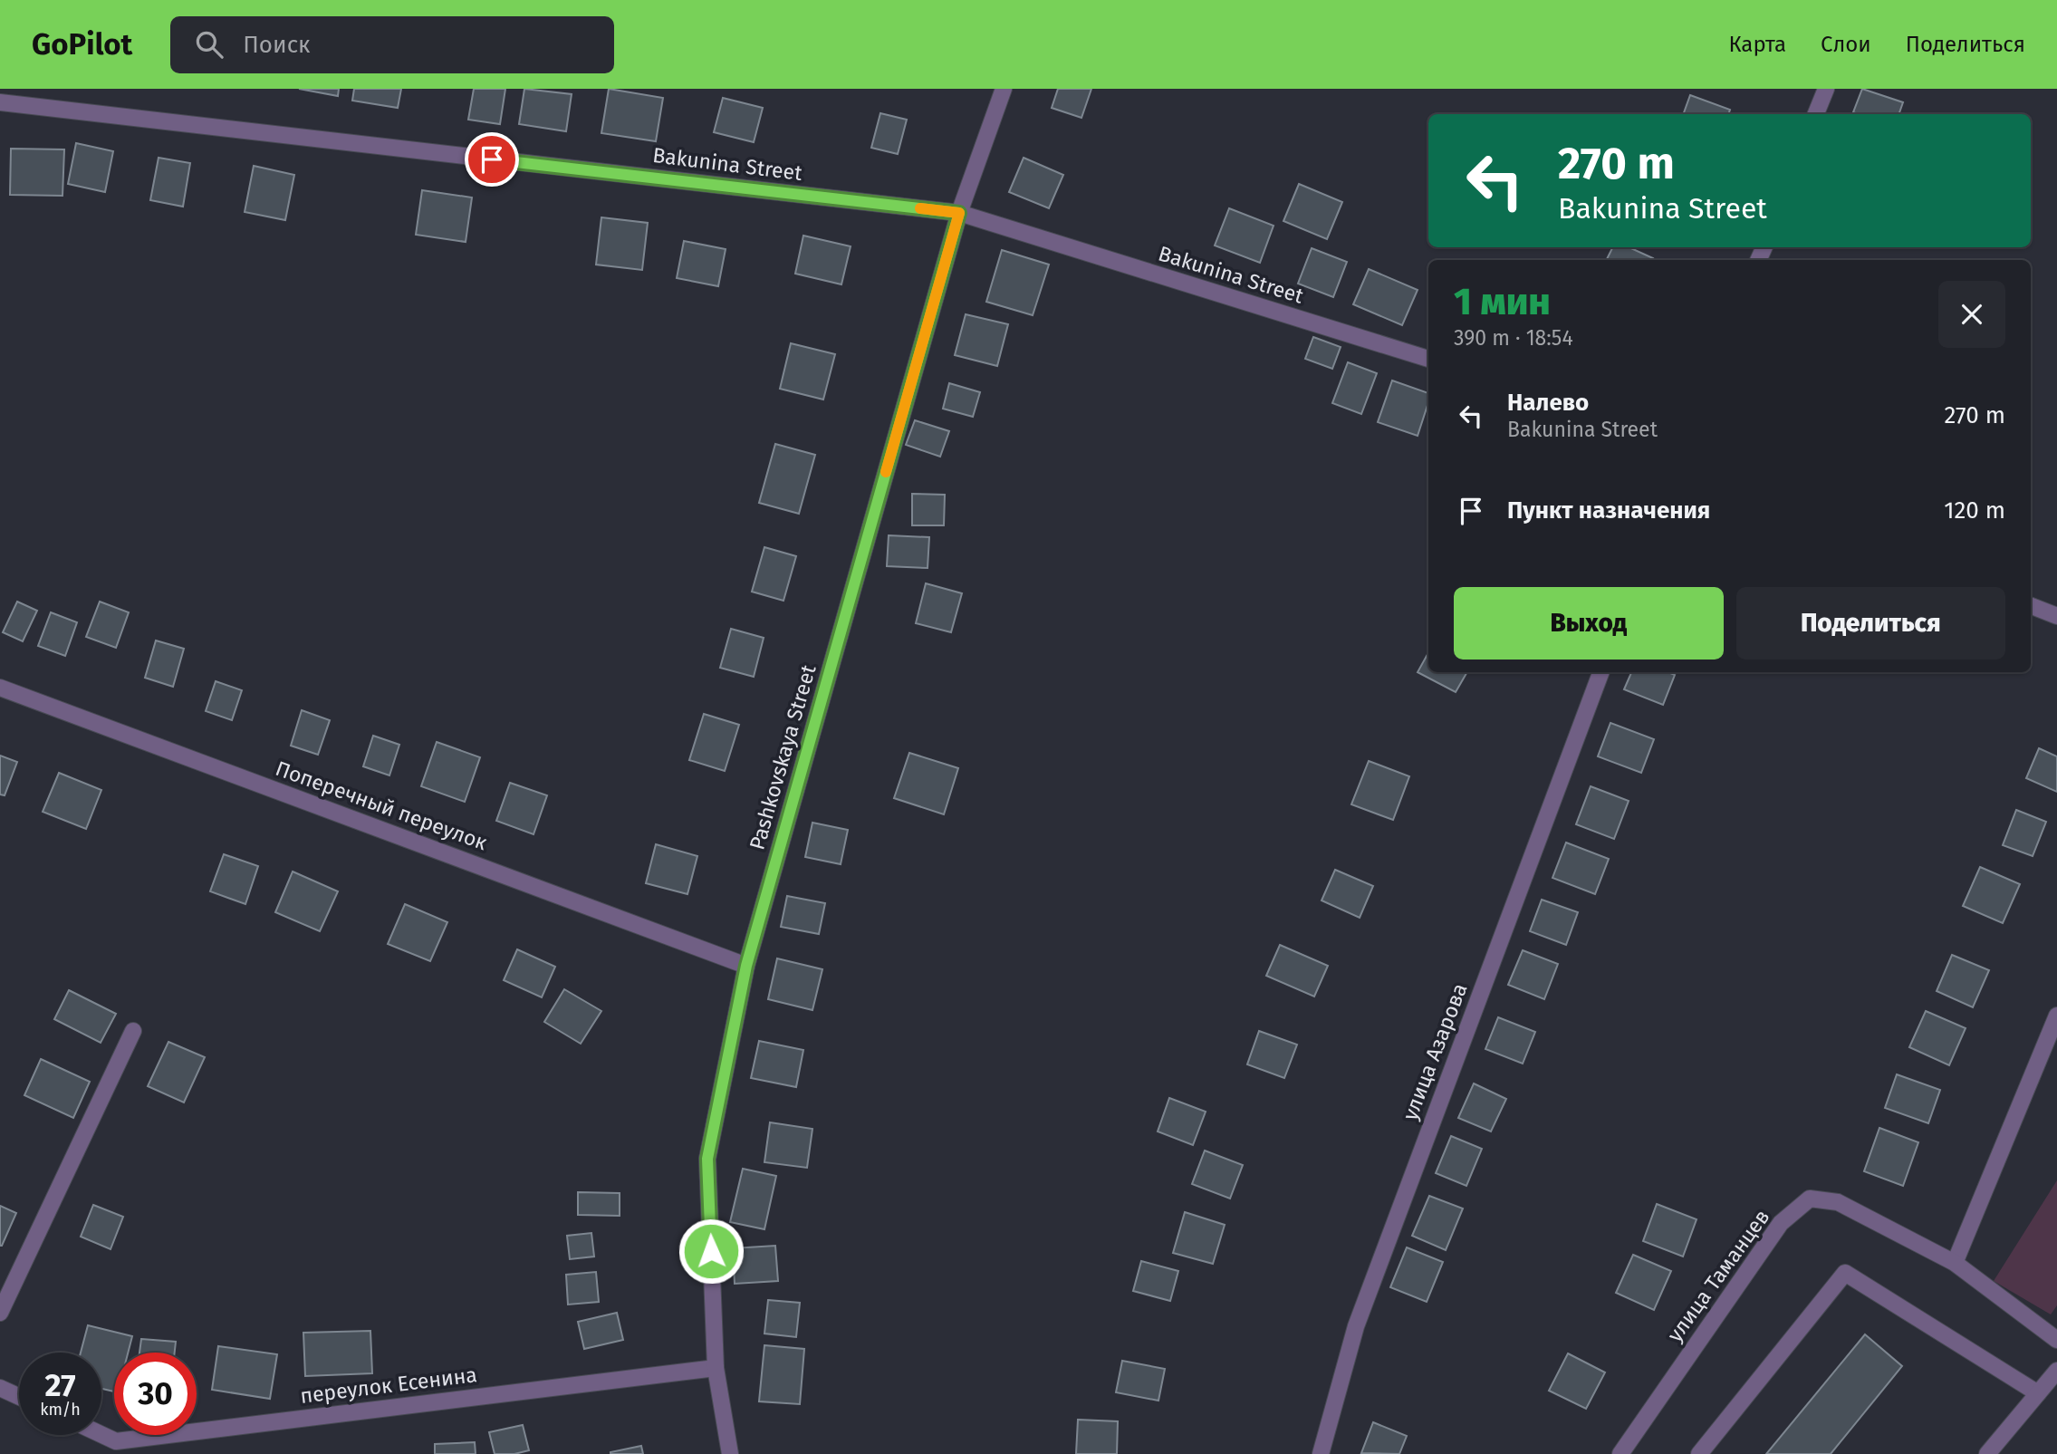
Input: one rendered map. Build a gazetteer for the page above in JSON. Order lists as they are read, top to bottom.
{
  "streets": {
    "street": [
      "Bakunina Street",
      "Pashkovskaya Street",
      "Поперечный переулок",
      "улица Азарова",
      "улица Таманцев",
      "переулок Есенина"
    ]
  },
  "crossings": [
    ["Bakunina Street", "Pashkovskaya Street"],
    ["Pashkovskaya Street", "Поперечный переулок"],
    ["Pashkovskaya Street", "переулок Есенина"]
  ],
  "page": {
    "header": "GoPilot",
    "search": "Поиск",
    "nav": ["Карта", "Слои", "Поделиться"],
    "turn": ["270 m", "Bakunina Street"],
    "heading": ["1 мин", "390 m · 18:54"],
    "list": [
      {
        "name": "Налево",
        "note": "Bakunina Street",
        "value": "270 m"
      },
      {
        "name": "Пункт назначения",
        "value": "120 m"
      }
    ],
    "buttons": ["Выход", "Поделиться"],
    "speed": "27 km/h",
    "limit": "30"
  }
}
